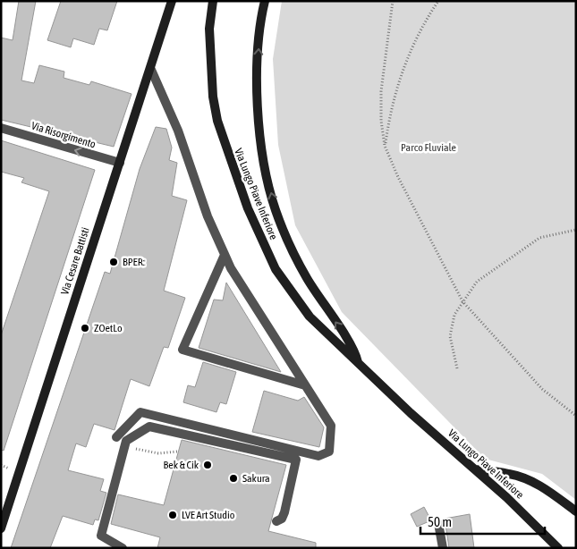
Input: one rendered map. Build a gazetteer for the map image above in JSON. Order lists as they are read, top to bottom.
{
  "streets": {
    "main road": ["Via Lungo Piave Inferiore", "Via Cesare Battisti"],
    "street": ["Via Risorgimento"]
  },
  "crossings": [
    ["Via Risorgimento", "Via Cesare Battisti"]
  ],
  "one_way": ["Via Risorgimento"],
  "parks": ["Parco Fluviale"],
  "places": [
    "BPER:",
    "ZOetLo",
    "Bek & Cik",
    "Sakura",
    "LVE Art Studio"
  ],
  "scale_bar": "50 m"
}
